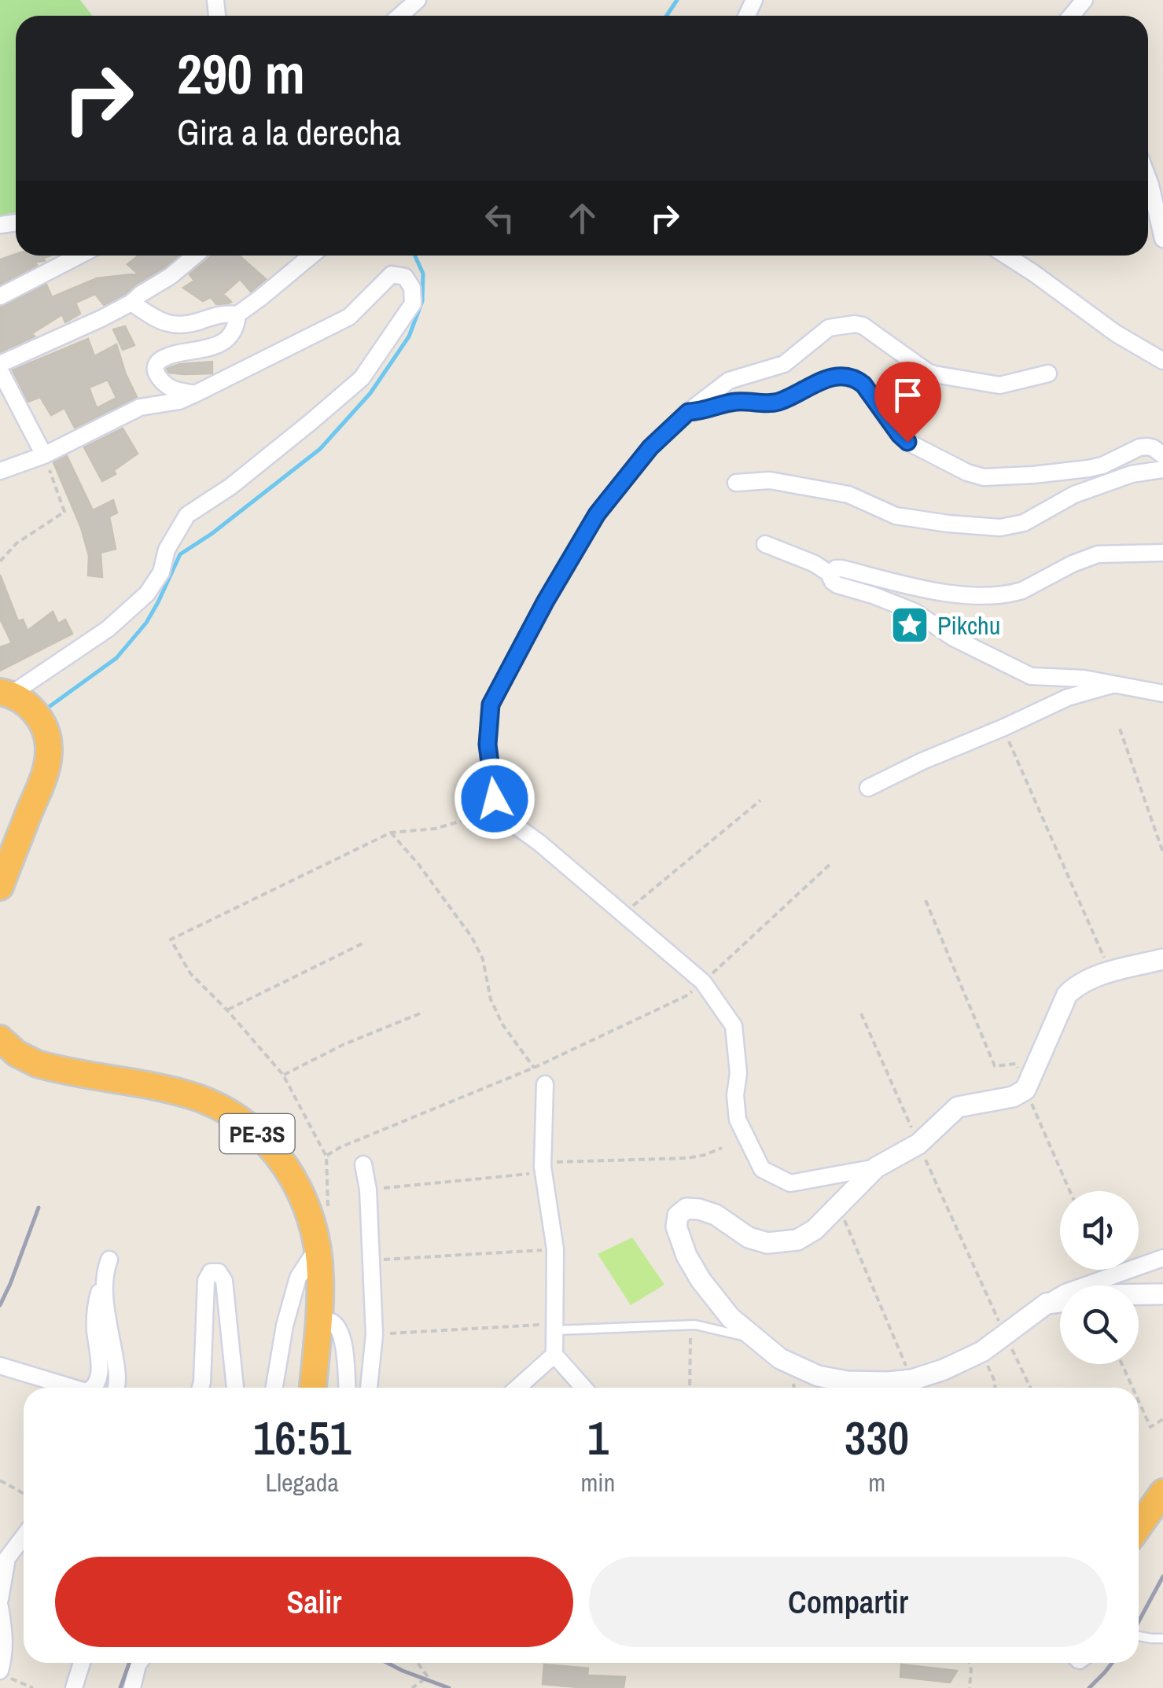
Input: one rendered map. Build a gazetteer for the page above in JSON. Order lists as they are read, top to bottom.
{
  "streets": {
    "highway": ["PE-3S"]
  },
  "places": {
    "place": ["Pikchu"]
  },
  "page": {
    "turn": ["290 m", "Gira a la derecha"],
    "eta": [
      "16:51",
      "Llegada",
      "1",
      "min",
      "330",
      "m"
    ],
    "buttons": ["Salir", "Compartir"]
  }
}
